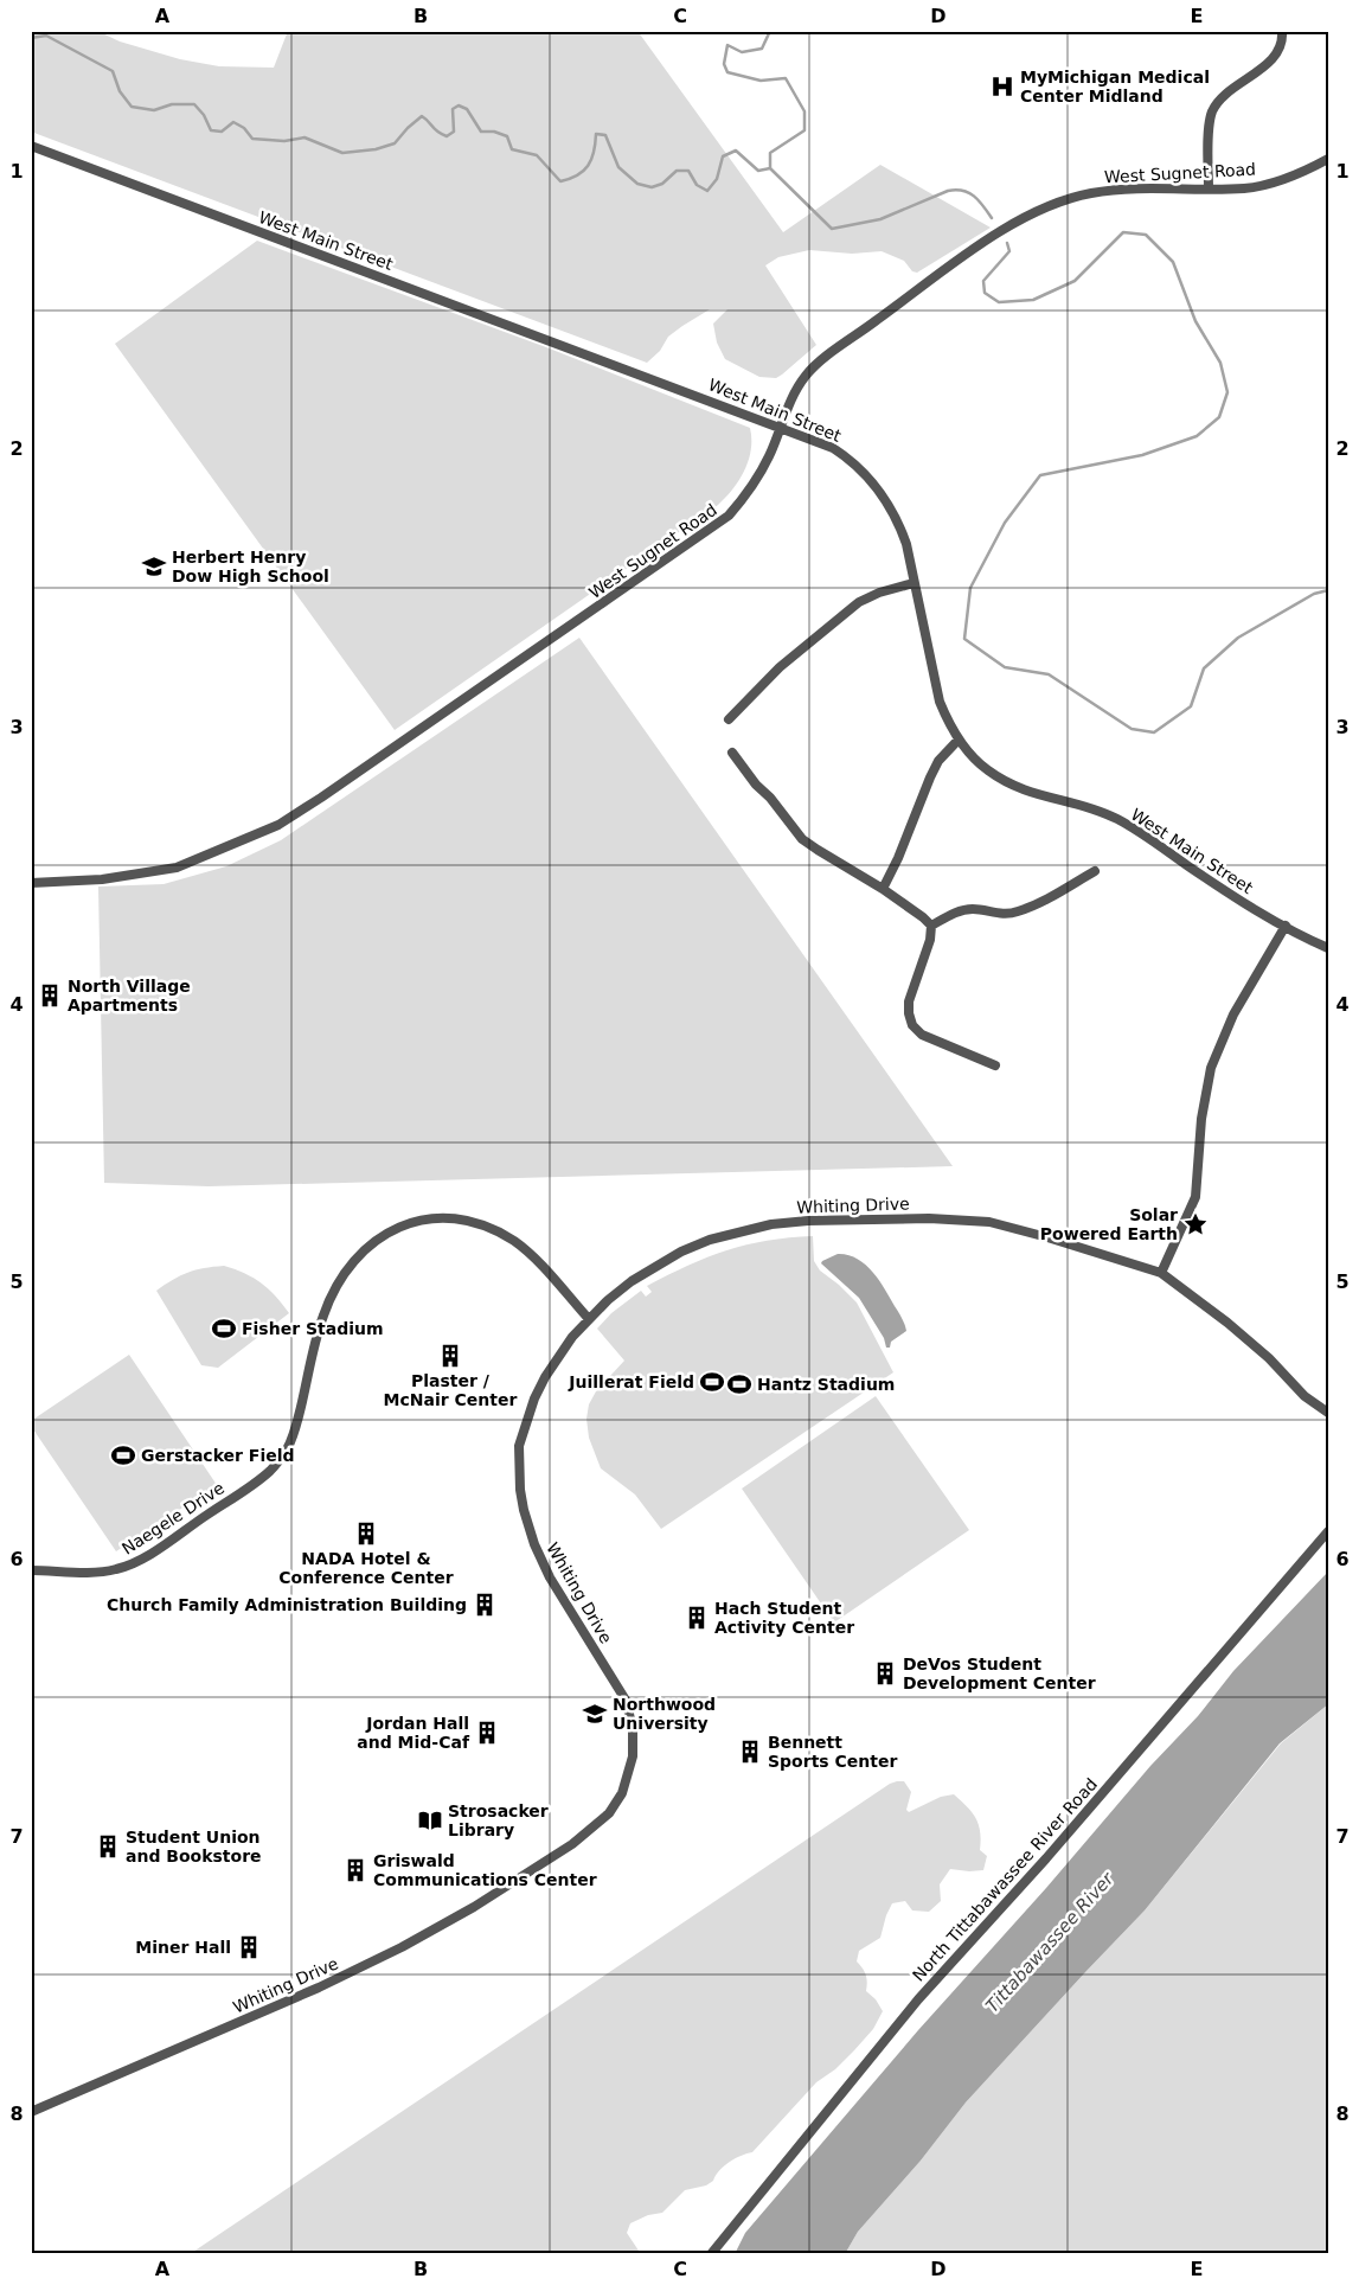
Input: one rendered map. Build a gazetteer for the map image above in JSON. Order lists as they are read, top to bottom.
{
  "streets": {
    "street": [
      "West Sugnet Road",
      "West Main Street",
      "Whiting Drive",
      "Naegele Drive",
      "North Tittabawassee River Road"
    ]
  },
  "crossings": [
    ["West Sugnet Road", "West Main Street"],
    ["Whiting Drive", "Naegele Drive"]
  ],
  "water": ["Tittabawassee River"],
  "places": {
    "hospital": ["MyMichigan Medical Center Midland"],
    "school or university": ["Herbert Henry Dow High School", "Northwood University"],
    "building": [
      "North Village Apartments",
      "Plaster / McNair Center",
      "NADA Hotel & Conference Center",
      "Church Family Administration Building",
      "Hach Student Activity Center",
      "DeVos Student Development Center",
      "Jordan Hall and Mid-Caf",
      "Bennett Sports Center",
      "Student Union and Bookstore",
      "Griswald Communications Center",
      "Miner Hall"
    ],
    "place": ["Solar Powered Earth"],
    "sports": [
      "Fisher Stadium",
      "Juillerat Field",
      "Hantz Stadium",
      "Gerstacker Field"
    ],
    "library": ["Strosacker Library"]
  },
  "grid": {
    "columns": [
      "A",
      "B",
      "C",
      "D",
      "E"
    ],
    "rows": [
      "1",
      "2",
      "3",
      "4",
      "5",
      "6",
      "7",
      "8"
    ]
  }
}
